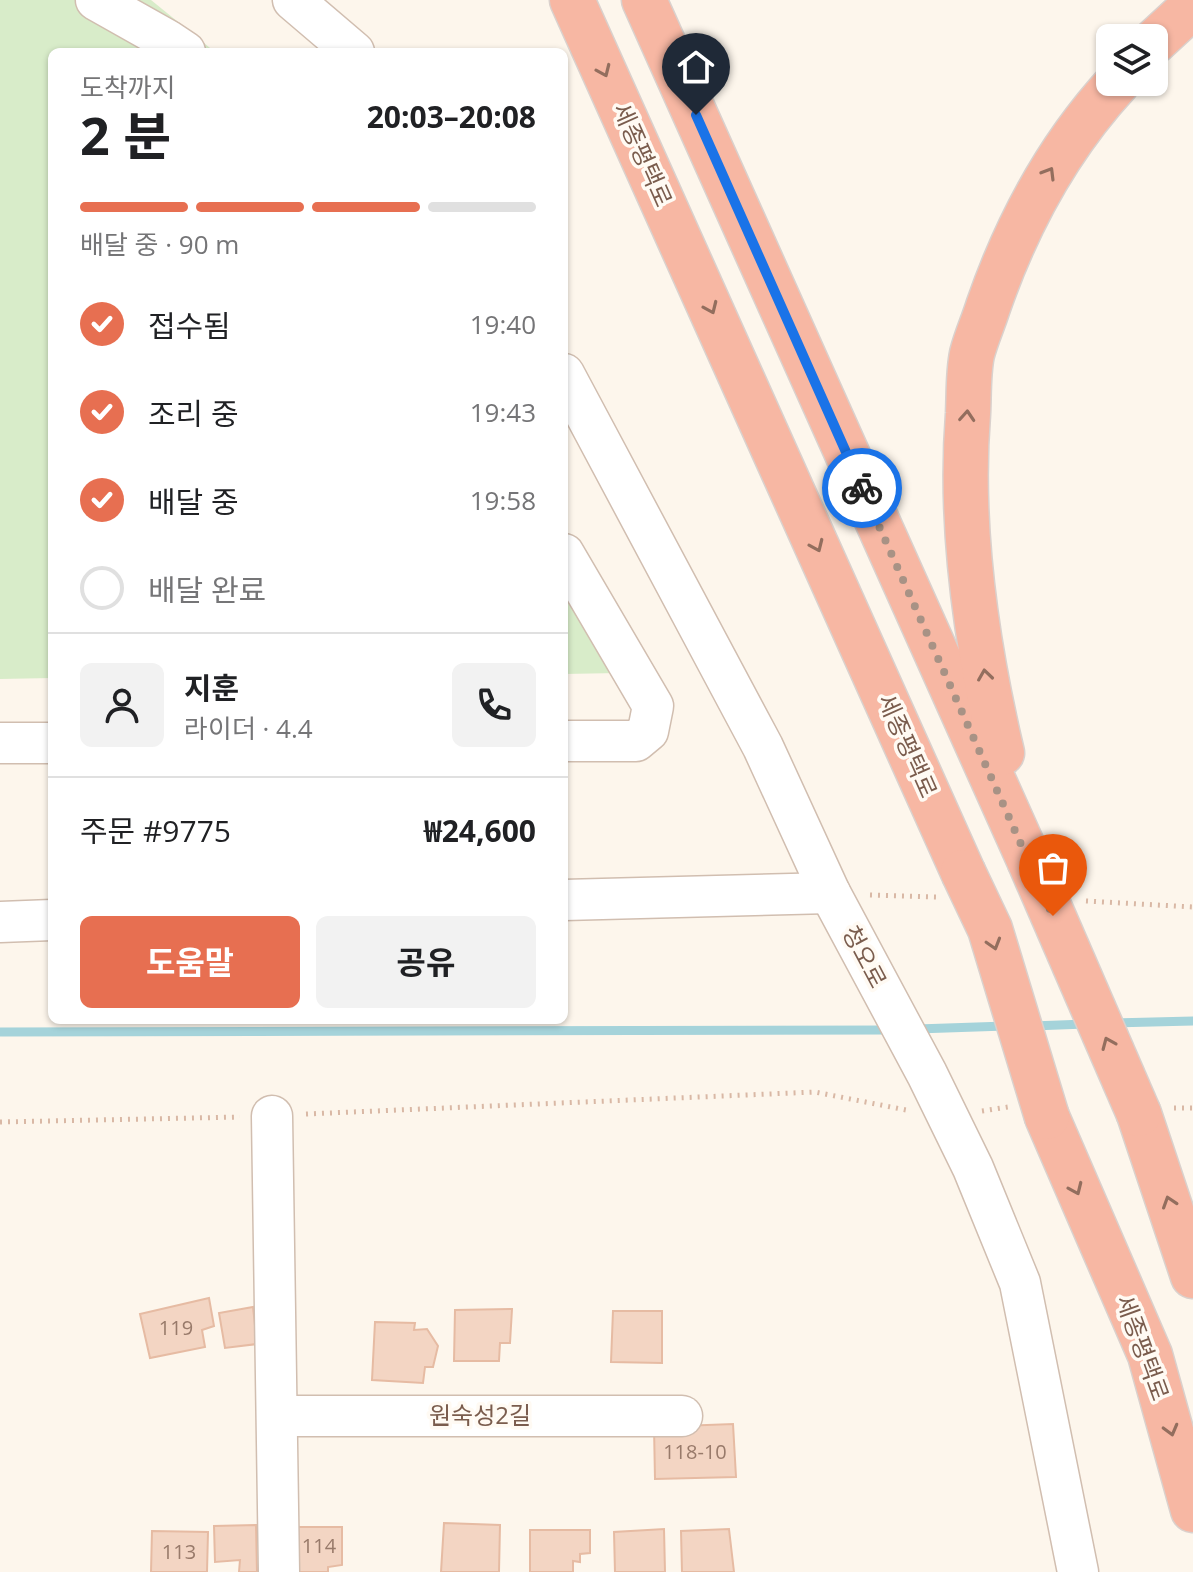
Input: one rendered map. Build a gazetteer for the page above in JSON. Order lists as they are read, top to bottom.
{
  "streets": {
    "highway": ["세종평택로"],
    "street": ["청오로", "원숙성2길"]
  },
  "house_numbers": [
    "119",
    "118-10",
    "114",
    "113"
  ],
  "page": {
    "heading": ["2 분", "도착까지", "20:03–20:08"],
    "panel": [
      "지훈",
      "라이더 · 4.4",
      "주문 #9775",
      "₩24,600"
    ],
    "bar": "배달 중 · 90 m",
    "list": [
      ["접수됨", "19:40"],
      ["조리 중", "19:43"],
      ["배달 중", "19:58"],
      "배달 완료"
    ],
    "buttons": ["도움말", "공유"]
  }
}
